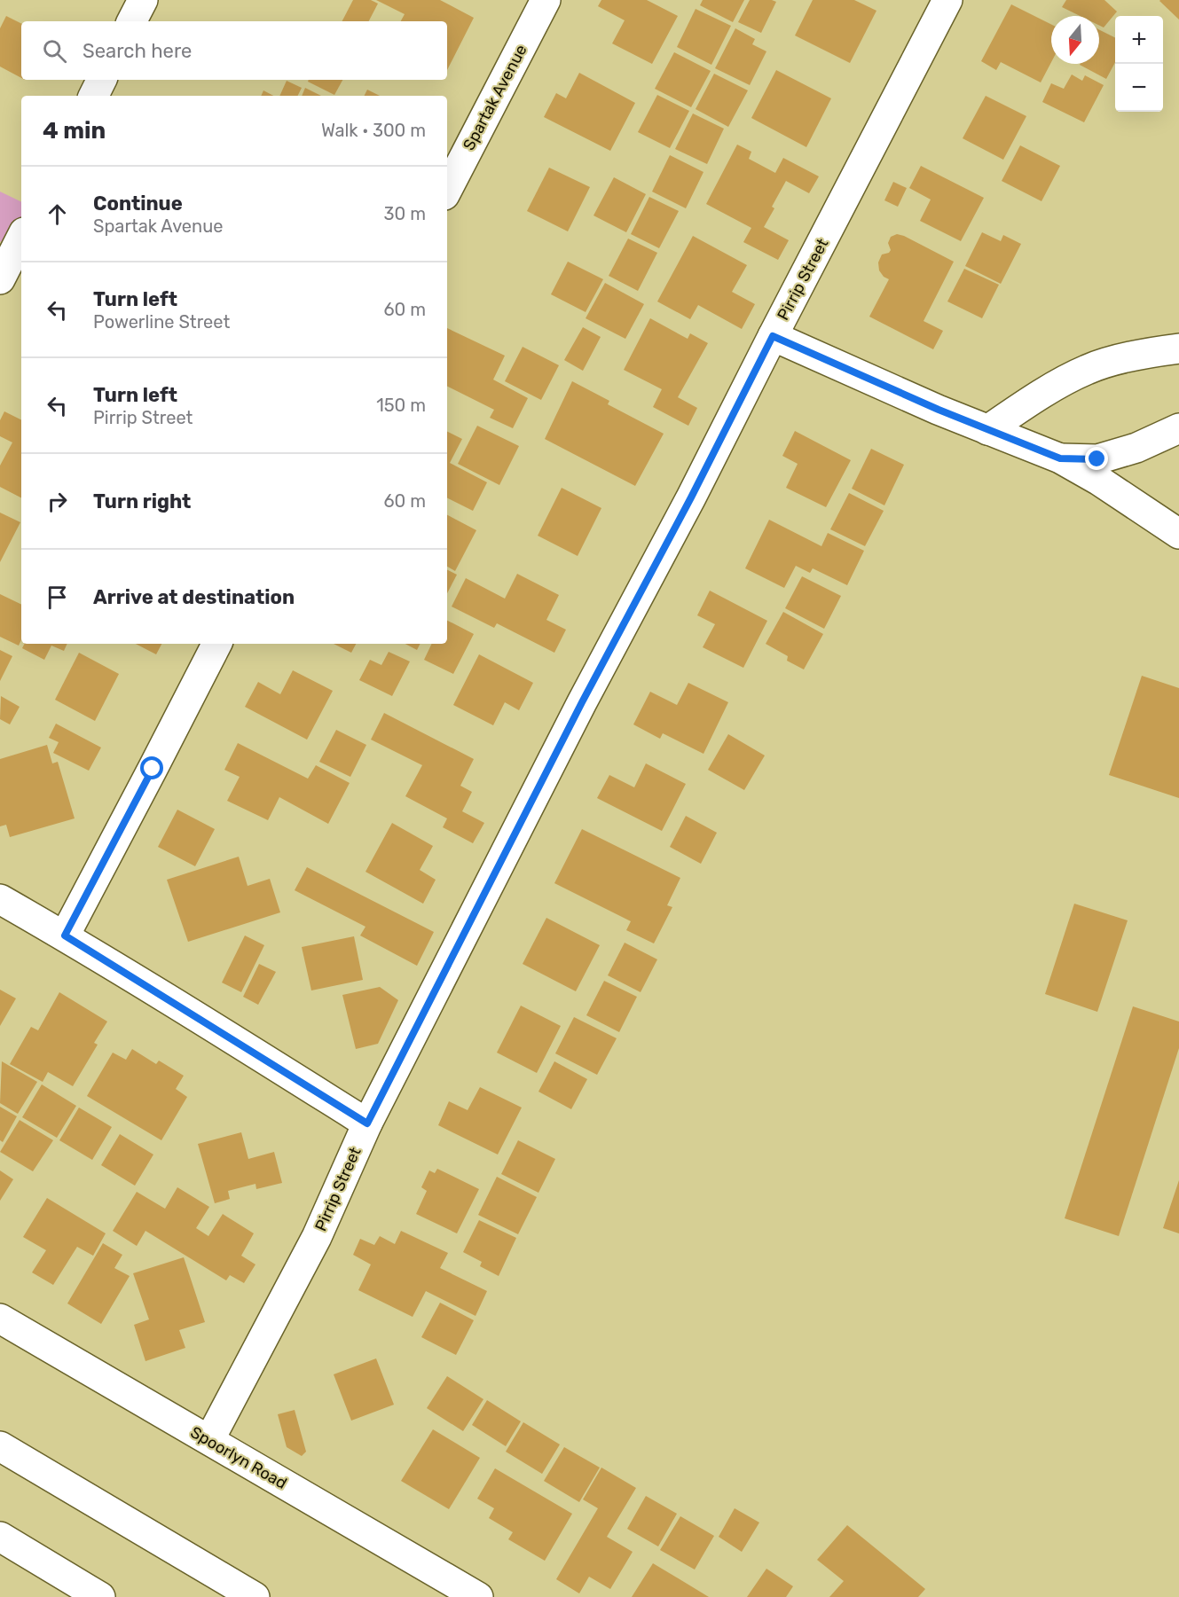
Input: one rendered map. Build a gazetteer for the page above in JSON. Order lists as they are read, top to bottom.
{
  "streets": {
    "street": ["Spartak Avenue", "Pirrip Street", "Spoorlyn Road"]
  },
  "crossings": [
    ["Pirrip Street", "Spoorlyn Road"]
  ],
  "north": "bottom",
  "page": {
    "map_buttons": ["+", "−"],
    "search": "Search here",
    "heading": ["4 min", "Walk · 300 m"],
    "list": [
      ["Continue", "Spartak Avenue", "30 m"],
      ["Turn left", "Powerline Street", "60 m"],
      ["Turn left", "Pirrip Street", "150 m"],
      ["Turn right", "60 m"],
      "Arrive at destination"
    ]
  }
}
